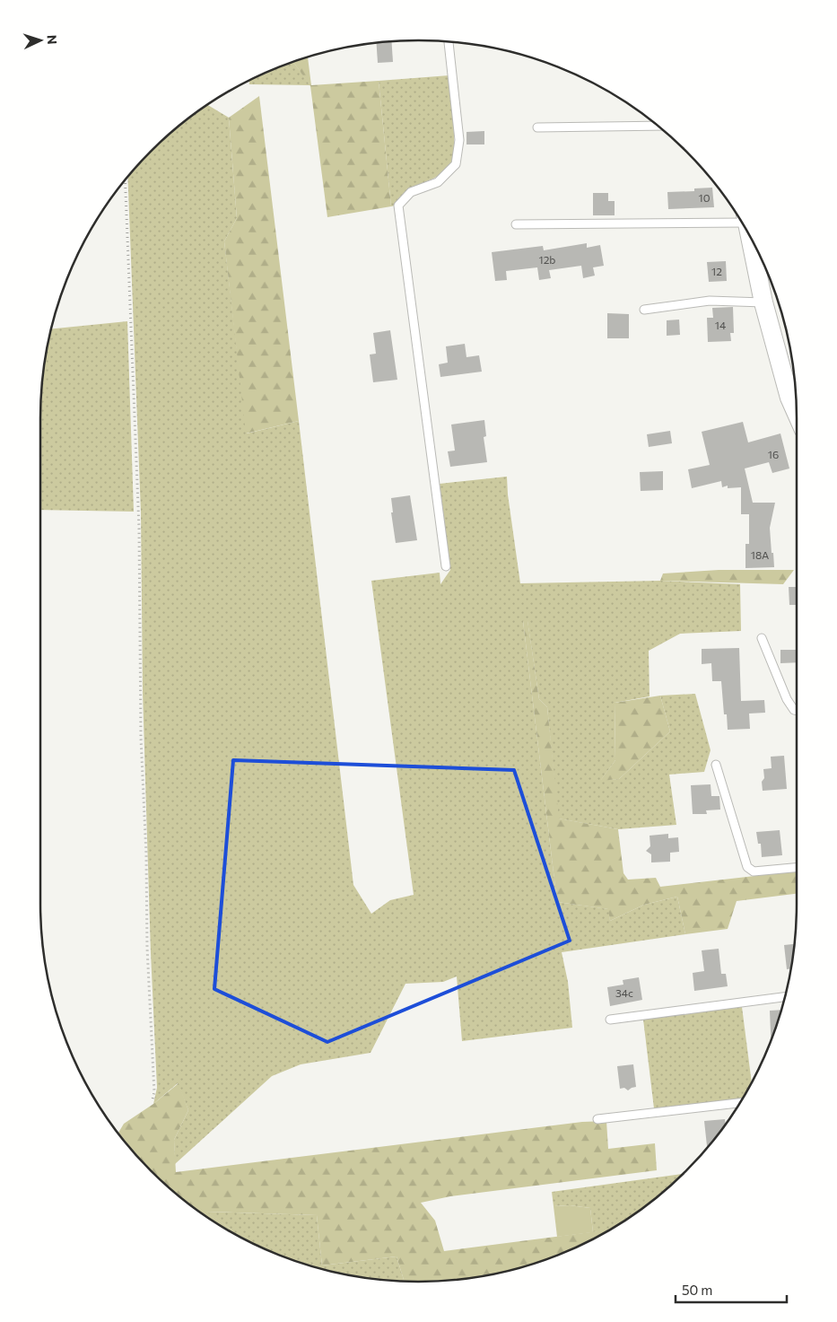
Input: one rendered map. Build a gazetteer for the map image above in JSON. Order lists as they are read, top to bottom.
{
  "house_numbers": [
    "10",
    "12b",
    "12",
    "14",
    "16",
    "18A",
    "34c"
  ],
  "scale_bar": "50 m",
  "north": "right"
}
